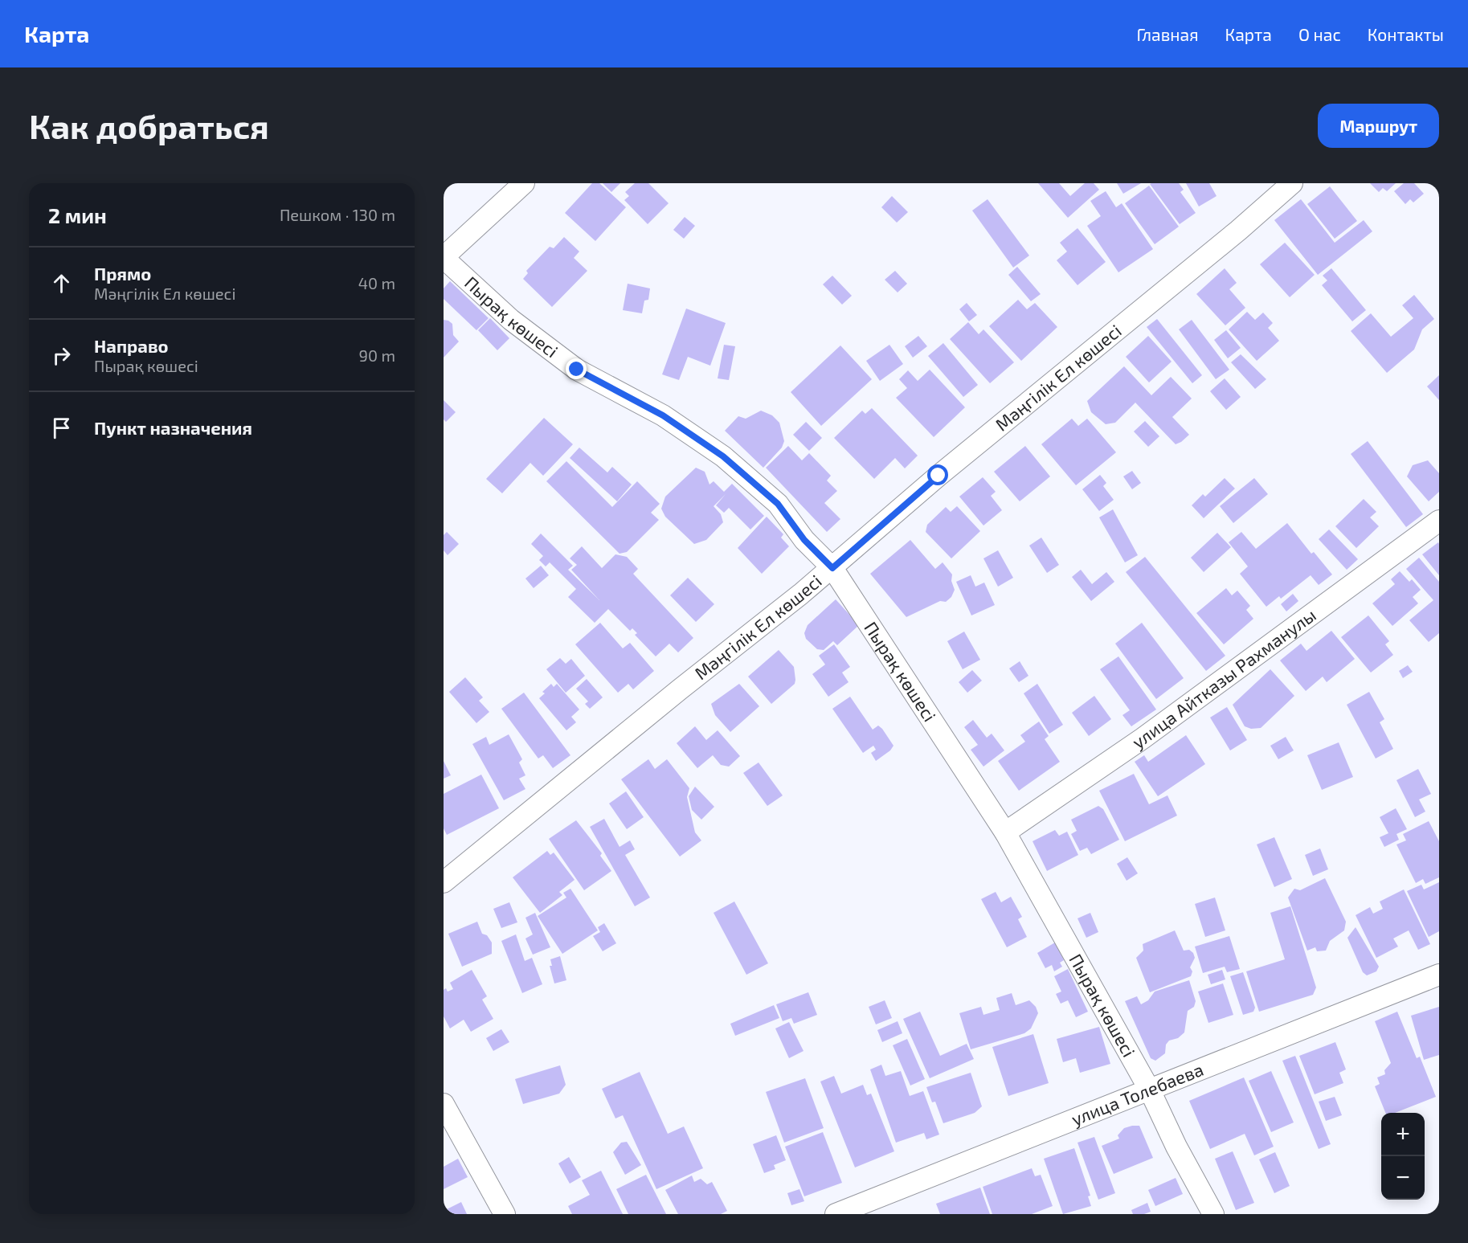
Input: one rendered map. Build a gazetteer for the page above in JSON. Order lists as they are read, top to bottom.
{
  "streets": {
    "street": [
      "Пырақ көшесі",
      "Мәңгілік Ел көшесі",
      "улица Айтказы Рахманулы",
      "улица Толебаева"
    ]
  },
  "crossings": [
    ["Пырақ көшесі", "Мәңгілік Ел көшесі"],
    ["Пырақ көшесі", "улица Айтказы Рахманулы"],
    ["Пырақ көшесі", "улица Толебаева"]
  ],
  "page": {
    "header": "Карта",
    "nav": [
      "Главная",
      "Карта",
      "О нас",
      "Контакты"
    ],
    "buttons": "Маршрут",
    "title": "Как добраться",
    "heading": ["2 мин", "Пешком · 130 m"],
    "list": [
      ["Прямо", "Мәңгілік Ел көшесі", "40 m"],
      ["Направо", "Пырақ көшесі", "90 m"],
      "Пункт назначения"
    ],
    "map_buttons": ["+", "−"]
  }
}
